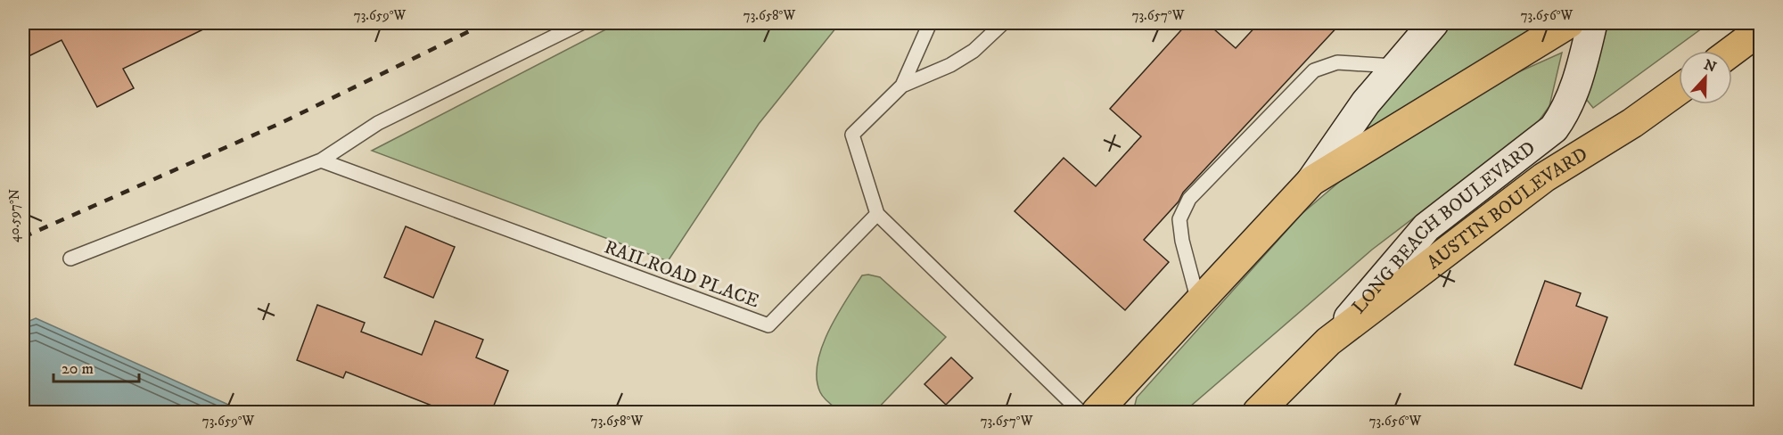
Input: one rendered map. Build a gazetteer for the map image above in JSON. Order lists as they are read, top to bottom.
{
  "streets": {
    "main road": ["AUSTIN BOULEVARD", "LONG BEACH BOULEVARD"],
    "lane": ["RAILROAD PLACE"]
  },
  "crossings": [
    ["AUSTIN BOULEVARD", "LONG BEACH BOULEVARD"]
  ],
  "scale_bar": "20 m",
  "north": "top",
  "coordinates": [
    "73.659°W",
    "73.658°W",
    "73.657°W",
    "73.656°W",
    "40.597°N"
  ]
}
